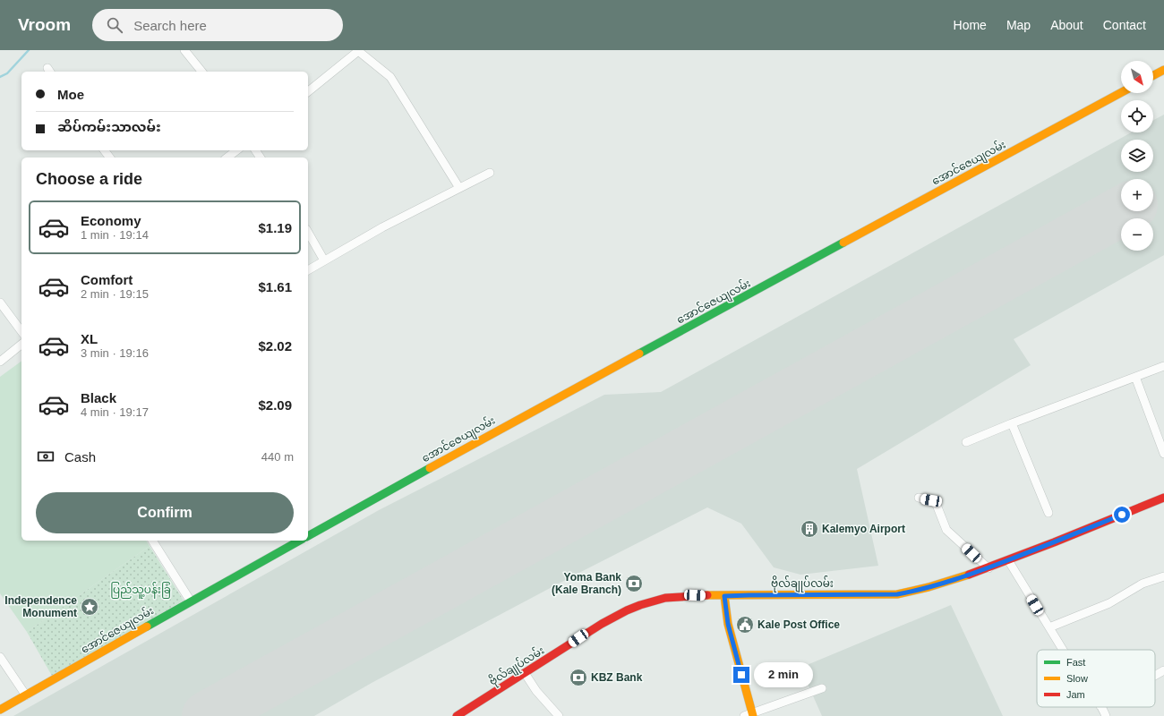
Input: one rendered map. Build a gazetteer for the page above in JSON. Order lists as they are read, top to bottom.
{
  "streets": {
    "main road": ["အောင်ဇေယျလမ်း", "ဗိုလ်ချုပ်လမ်း"]
  },
  "parks": ["ပြည်သူ့ပန်းခြံ"],
  "places": {
    "building": ["Kalemyo Airport"],
    "bank": ["Yoma Bank (Kale Branch)", "KBZ Bank"],
    "place": ["Independence Monument"],
    "public building": ["Kale Post Office"]
  },
  "legend": ["Fast", "Slow", "Jam"],
  "north": "bottom right",
  "page": {
    "header": "Vroom",
    "search": "Search here",
    "nav": [
      "Home",
      "Map",
      "About",
      "Contact"
    ],
    "map_buttons": ["+", "−"],
    "banner": ["Moe", "ဆိပ်ကမ်းသာလမ်း"],
    "heading": "Choose a ride",
    "list": [
      {
        "name": "Economy",
        "note": "1 min · 19:14",
        "value": "$1.19"
      },
      {
        "name": "Comfort",
        "note": "2 min · 19:15",
        "value": "$1.61"
      },
      {
        "name": "XL",
        "note": "3 min · 19:16",
        "value": "$2.02"
      },
      {
        "name": "Black",
        "note": "4 min · 19:17",
        "value": "$2.09"
      }
    ],
    "pay": ["Cash", "440 m"],
    "buttons": "Confirm",
    "bubble": "2 min"
  }
}
